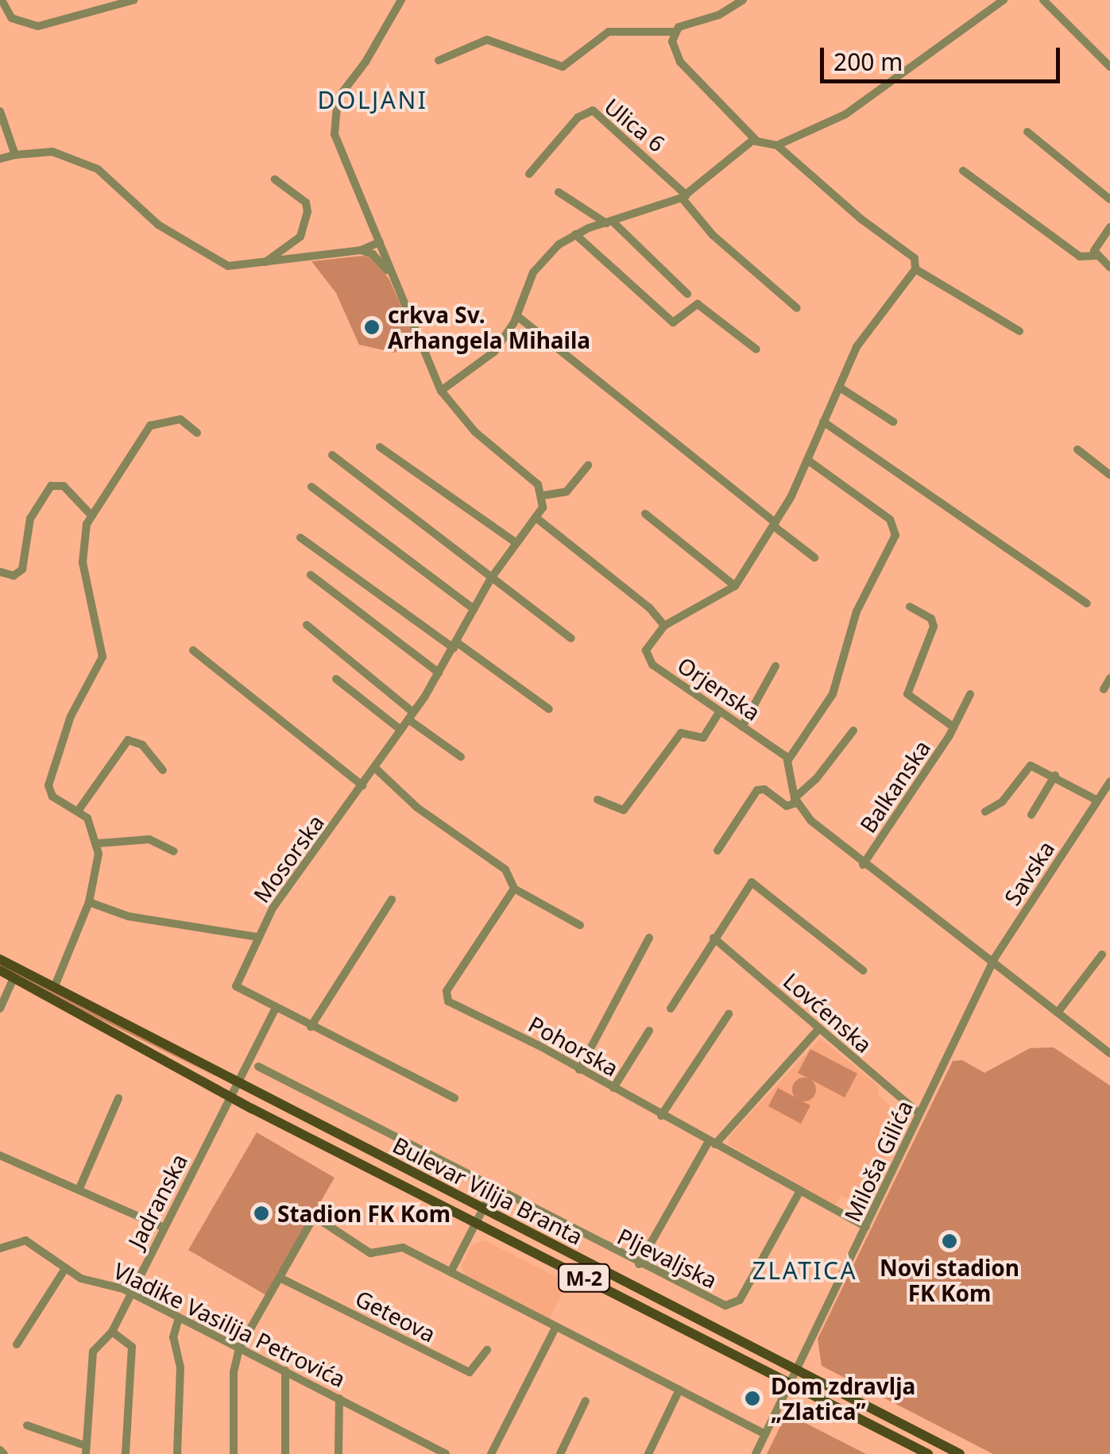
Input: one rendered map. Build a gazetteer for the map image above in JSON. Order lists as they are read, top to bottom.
{
  "streets": {
    "main road": ["Bulevar Vilija Branta", "M-2"],
    "street": [
      "Ulica 6",
      "Orjenska",
      "Balkanska",
      "Mosorska",
      "Savska",
      "Lovćenska",
      "Pohorska",
      "Miloša Gilića",
      "Jadranska",
      "Pljevaljska",
      "Geteova",
      "Vladike Vasilija Petrovića"
    ]
  },
  "crossings": [
    ["Savska", "Miloša Gilića"],
    ["Lovćenska", "Miloša Gilića"],
    ["Pohorska", "Miloša Gilića"],
    ["Pohorska", "Pljevaljska"],
    ["Miloša Gilića", "Bulevar Vilija Branta"],
    ["Bulevar Vilija Branta", "Jadranska"],
    ["Jadranska", "Vladike Vasilija Petrovića"]
  ],
  "districts": ["DOLJANI", "ZLATICA"],
  "places": [
    "crkva Sv. Arhangela Mihaila",
    "Stadion FK Kom",
    "Novi stadion FK Kom",
    "Dom zdravlja „Zlatica”"
  ],
  "scale_bar": "200 m"
}
